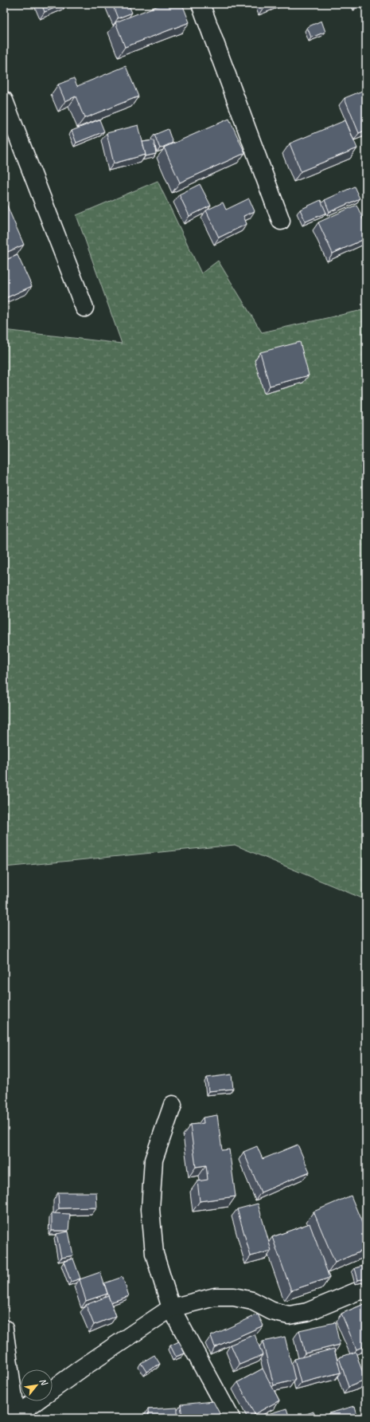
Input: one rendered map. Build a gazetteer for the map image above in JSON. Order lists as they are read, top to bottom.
{
  "north": "top right"
}
